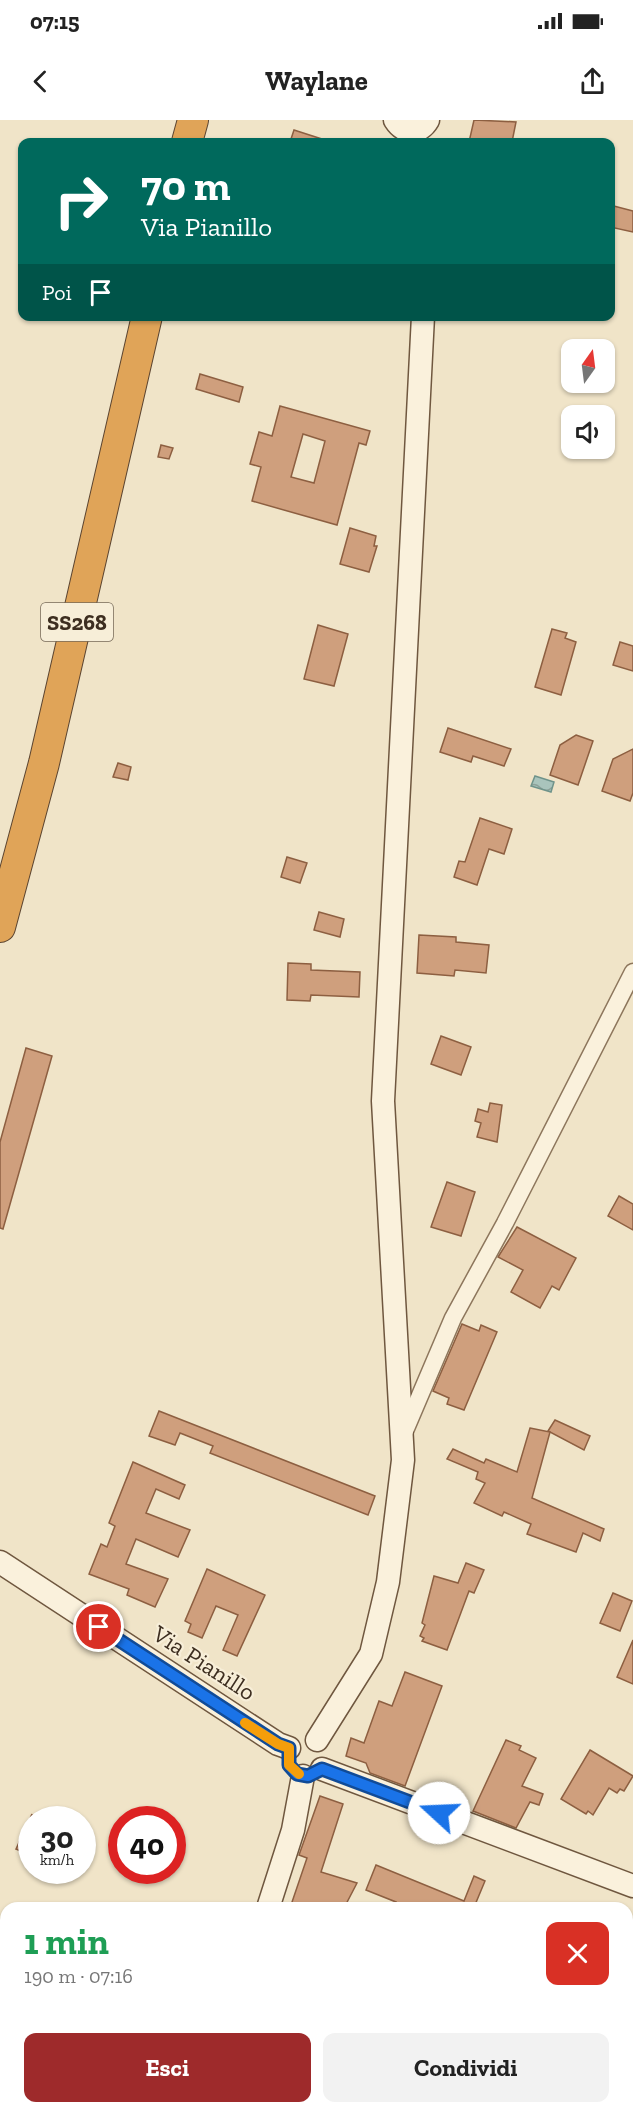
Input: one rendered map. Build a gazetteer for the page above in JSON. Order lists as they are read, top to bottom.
{
  "streets": {
    "highway": ["SS268"],
    "street": ["Via Pianillo"]
  },
  "north": "top",
  "page": {
    "status": "07:15",
    "header": "Waylane",
    "turn": ["70 m", "Via Pianillo"],
    "then": "Poi",
    "speed": "30 km/h",
    "limit": "40",
    "heading": ["1 min", "190 m · 07:16"],
    "buttons": ["Esci", "Condividi"]
  }
}
